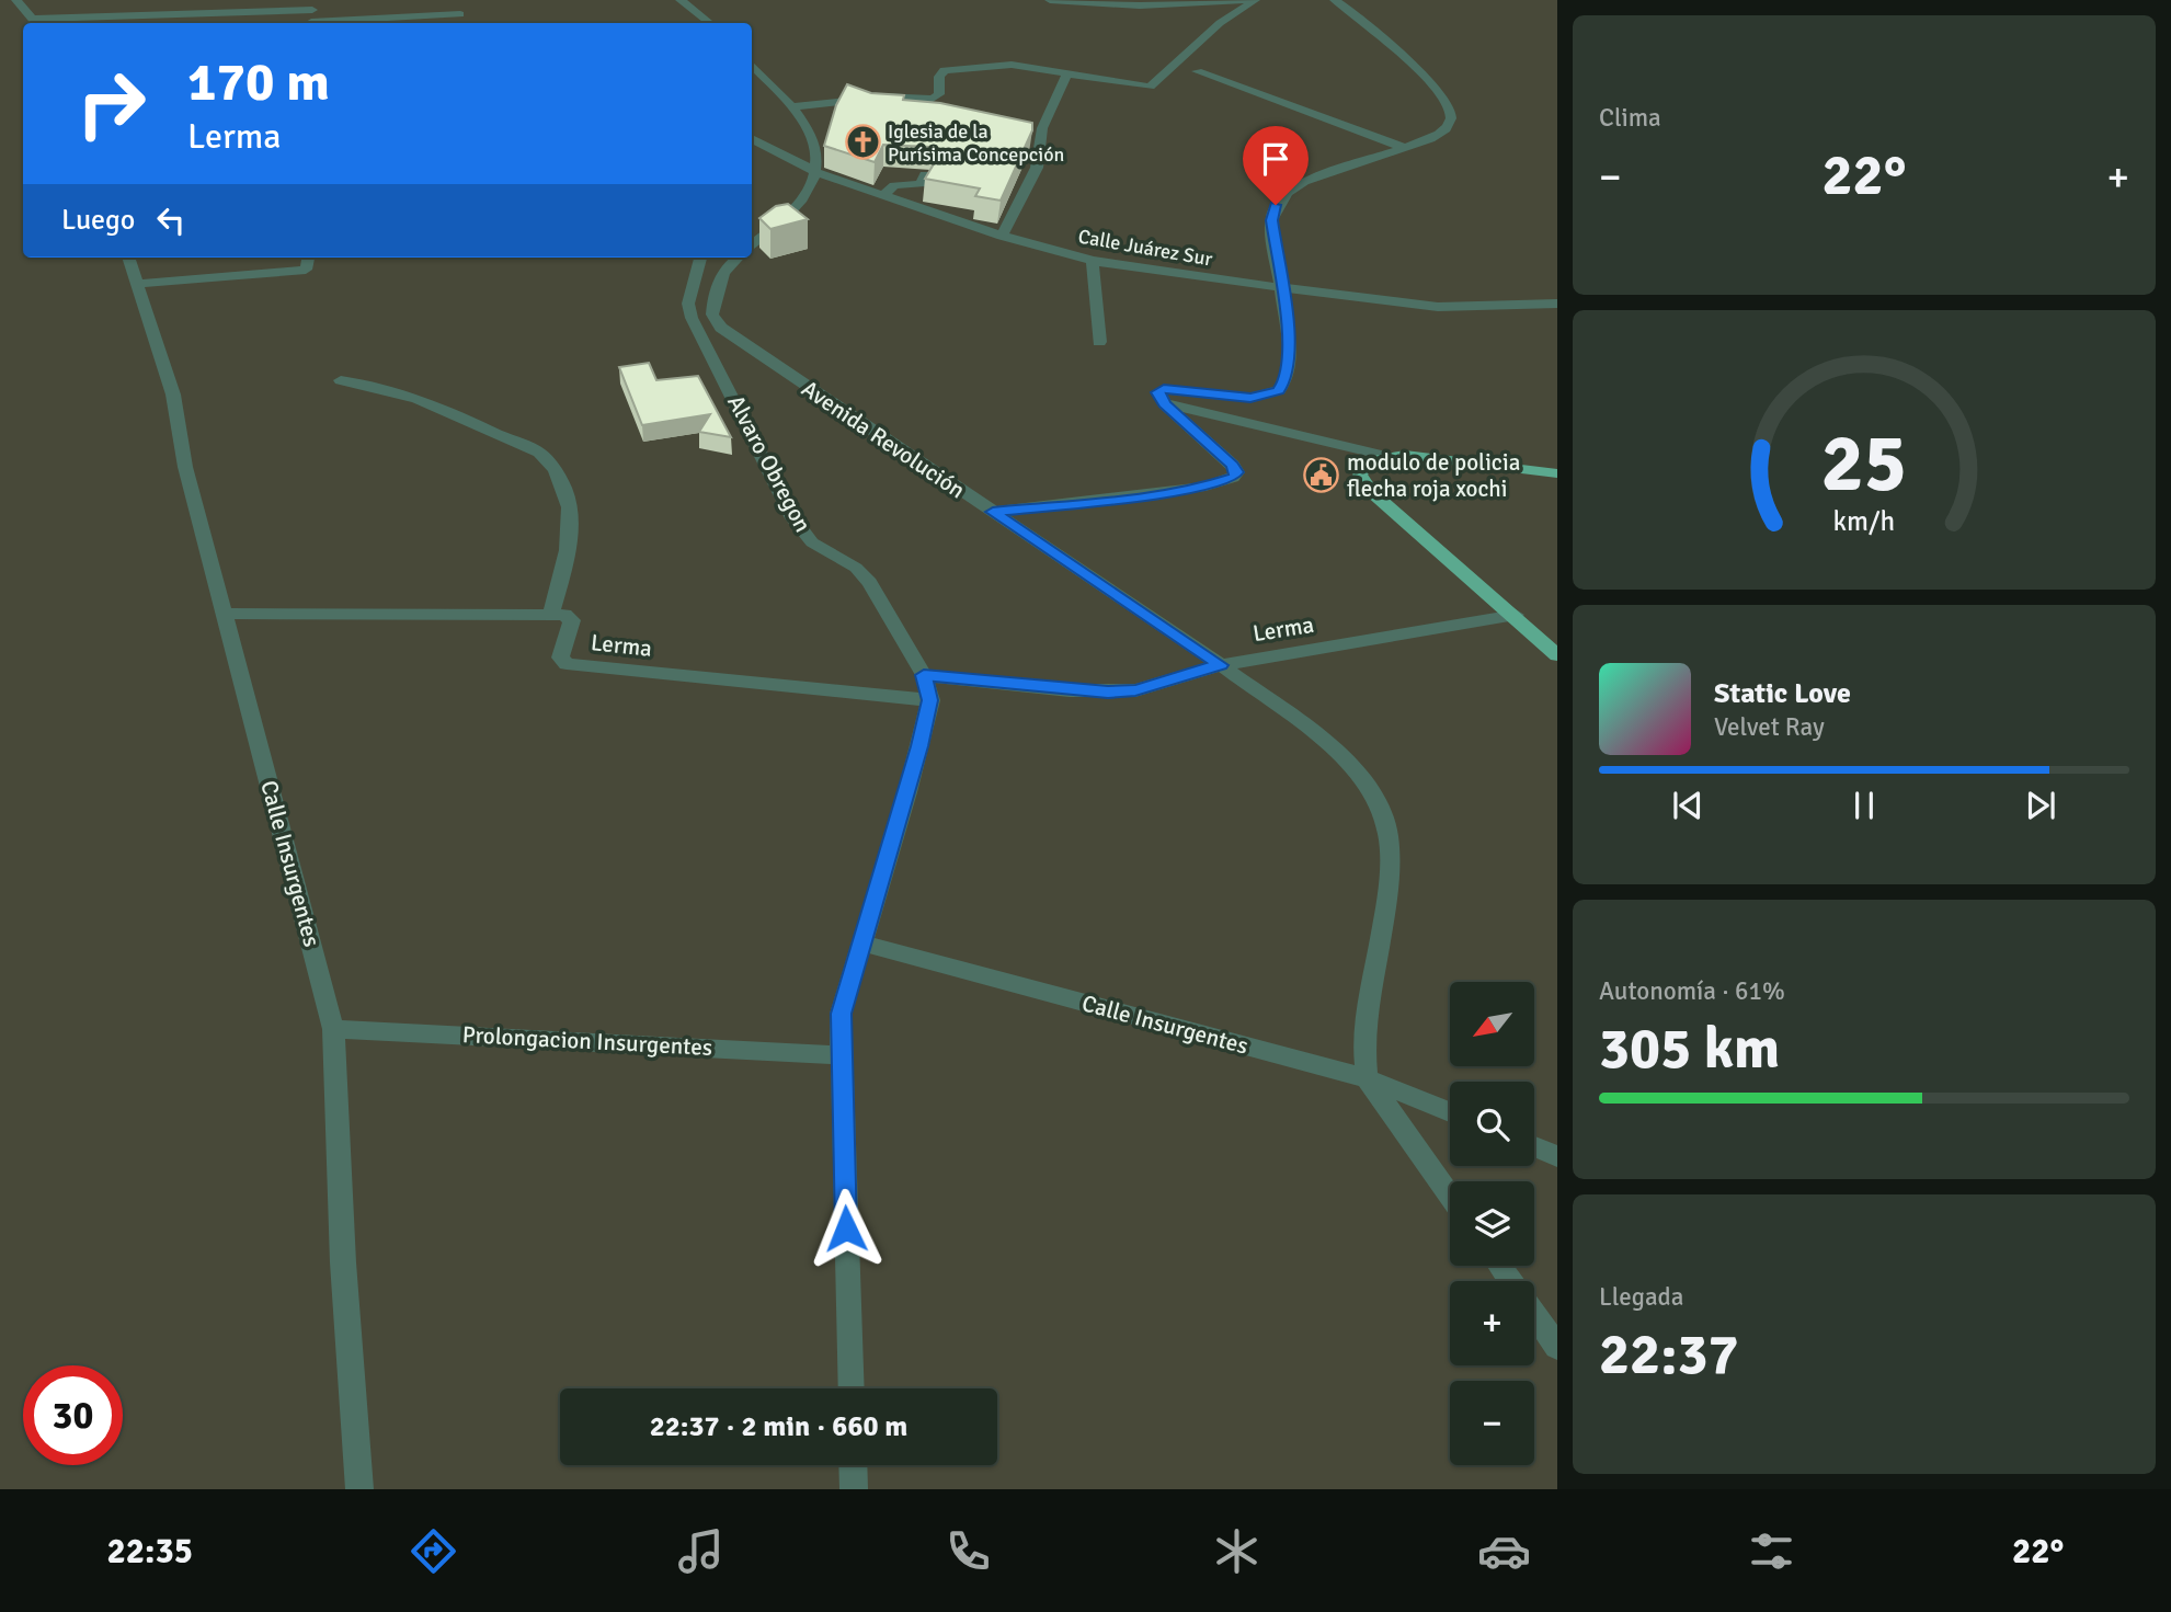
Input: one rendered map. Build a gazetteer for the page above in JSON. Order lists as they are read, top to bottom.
{
  "streets": {
    "street": [
      "Calle Juárez Sur",
      "Avenida Revolución",
      "Alvaro Obregon",
      "Lerma",
      "Calle Insurgentes",
      "Prolongacion Insurgentes"
    ]
  },
  "crossings": [
    ["Avenida Revolución", "Lerma"],
    ["Avenida Revolución", "Calle Insurgentes"],
    ["Alvaro Obregon", "Lerma"],
    ["Alvaro Obregon", "Calle Insurgentes"],
    ["Alvaro Obregon", "Prolongacion Insurgentes"],
    ["Calle Insurgentes", "Prolongacion Insurgentes"]
  ],
  "places": {
    "church": ["Iglesia de la Purísima Concepción"],
    "public building": ["modulo de policia flecha roja xochi"]
  },
  "north": "bottom left",
  "page": {
    "tile": [
      "Clima",
      ["Autonomía · 61%", "305 km"],
      ["Llegada", "22:37"]
    ],
    "turn": ["170 m", "Lerma"],
    "heat": ["−", "22°", "+"],
    "then": "Luego",
    "song": ["Static Love", "Velvet Ray"],
    "map_buttons": ["+", "−"],
    "limit": "30",
    "trip": "22:37 · 2 min · 660 m",
    "tabs": ["22:35", "22°"],
    "gauge": ["25", "km/h"]
  }
}
